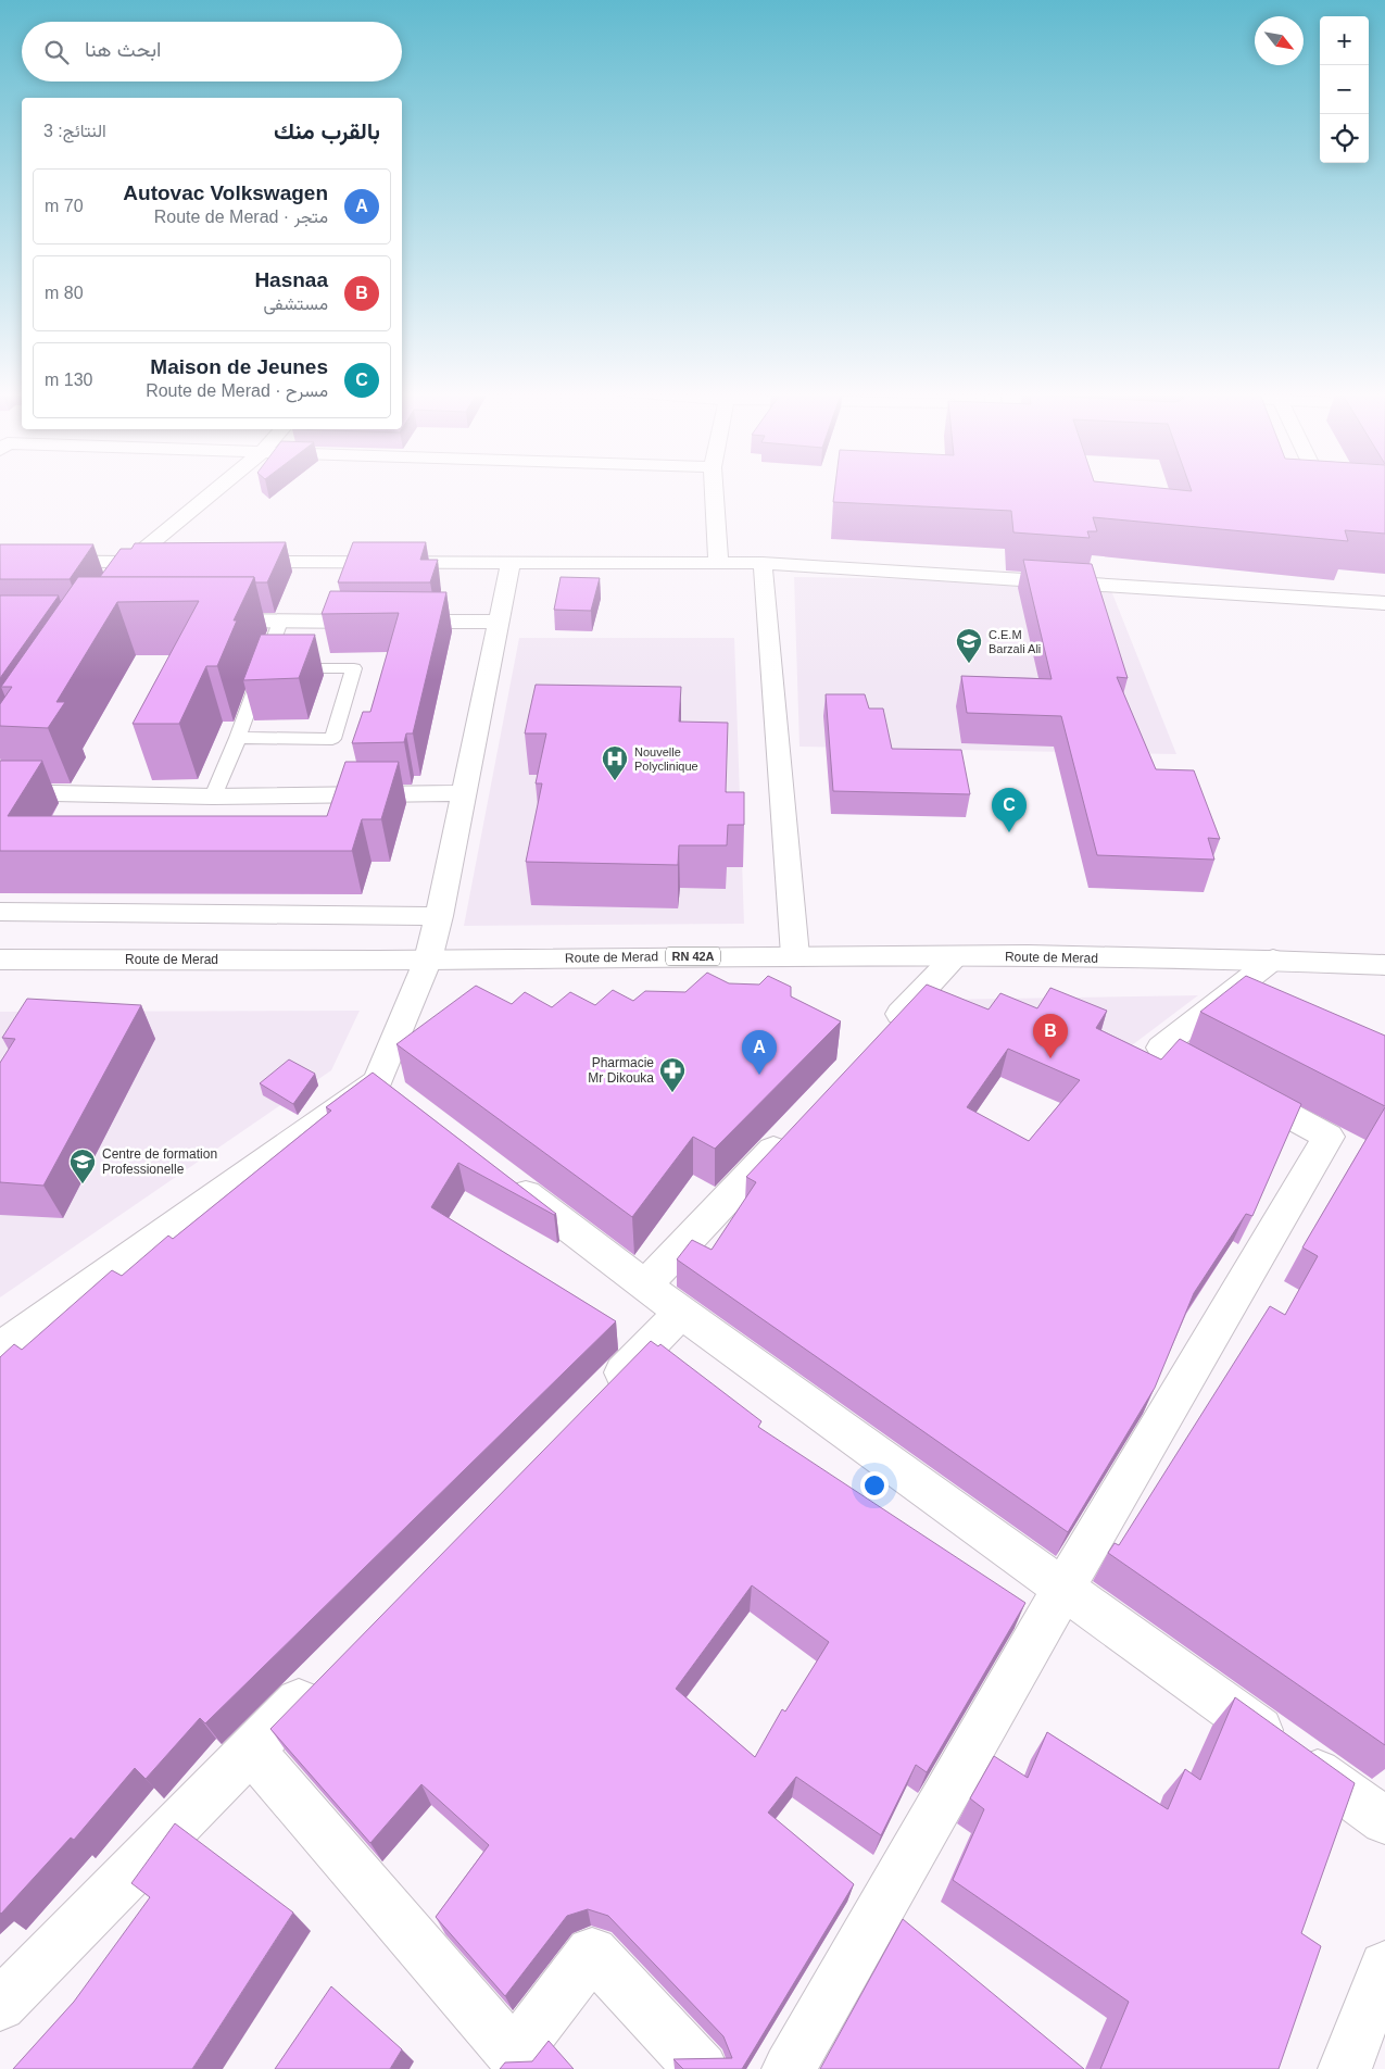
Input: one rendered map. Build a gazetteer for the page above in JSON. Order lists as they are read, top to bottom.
{
  "streets": {
    "street": ["RN 42A", "Route de Merad"]
  },
  "places": {
    "school or university": ["C.E.M Barzali Ali", "Centre de formation Professionelle"],
    "hospital": ["Nouvelle Polyclinique"],
    "pharmacy": ["Pharmacie Mr Dikouka"]
  },
  "north": "bottom right",
  "page": {
    "map_buttons": ["+", "−"],
    "search": "ابحث هنا",
    "heading": ["بالقرب منك", "النتائج: 3"],
    "list": [
      {
        "mark": "A",
        "name": "Autovac Volkswagen",
        "note": "متجر · Route de Merad",
        "value": "70 m"
      },
      {
        "mark": "B",
        "name": "Hasnaa",
        "note": "مستشفى",
        "value": "80 m"
      },
      {
        "mark": "C",
        "name": "Maison de Jeunes",
        "note": "مسرح · Route de Merad",
        "value": "130 m"
      }
    ],
    "pins": ["C", "B", "A"]
  }
}
